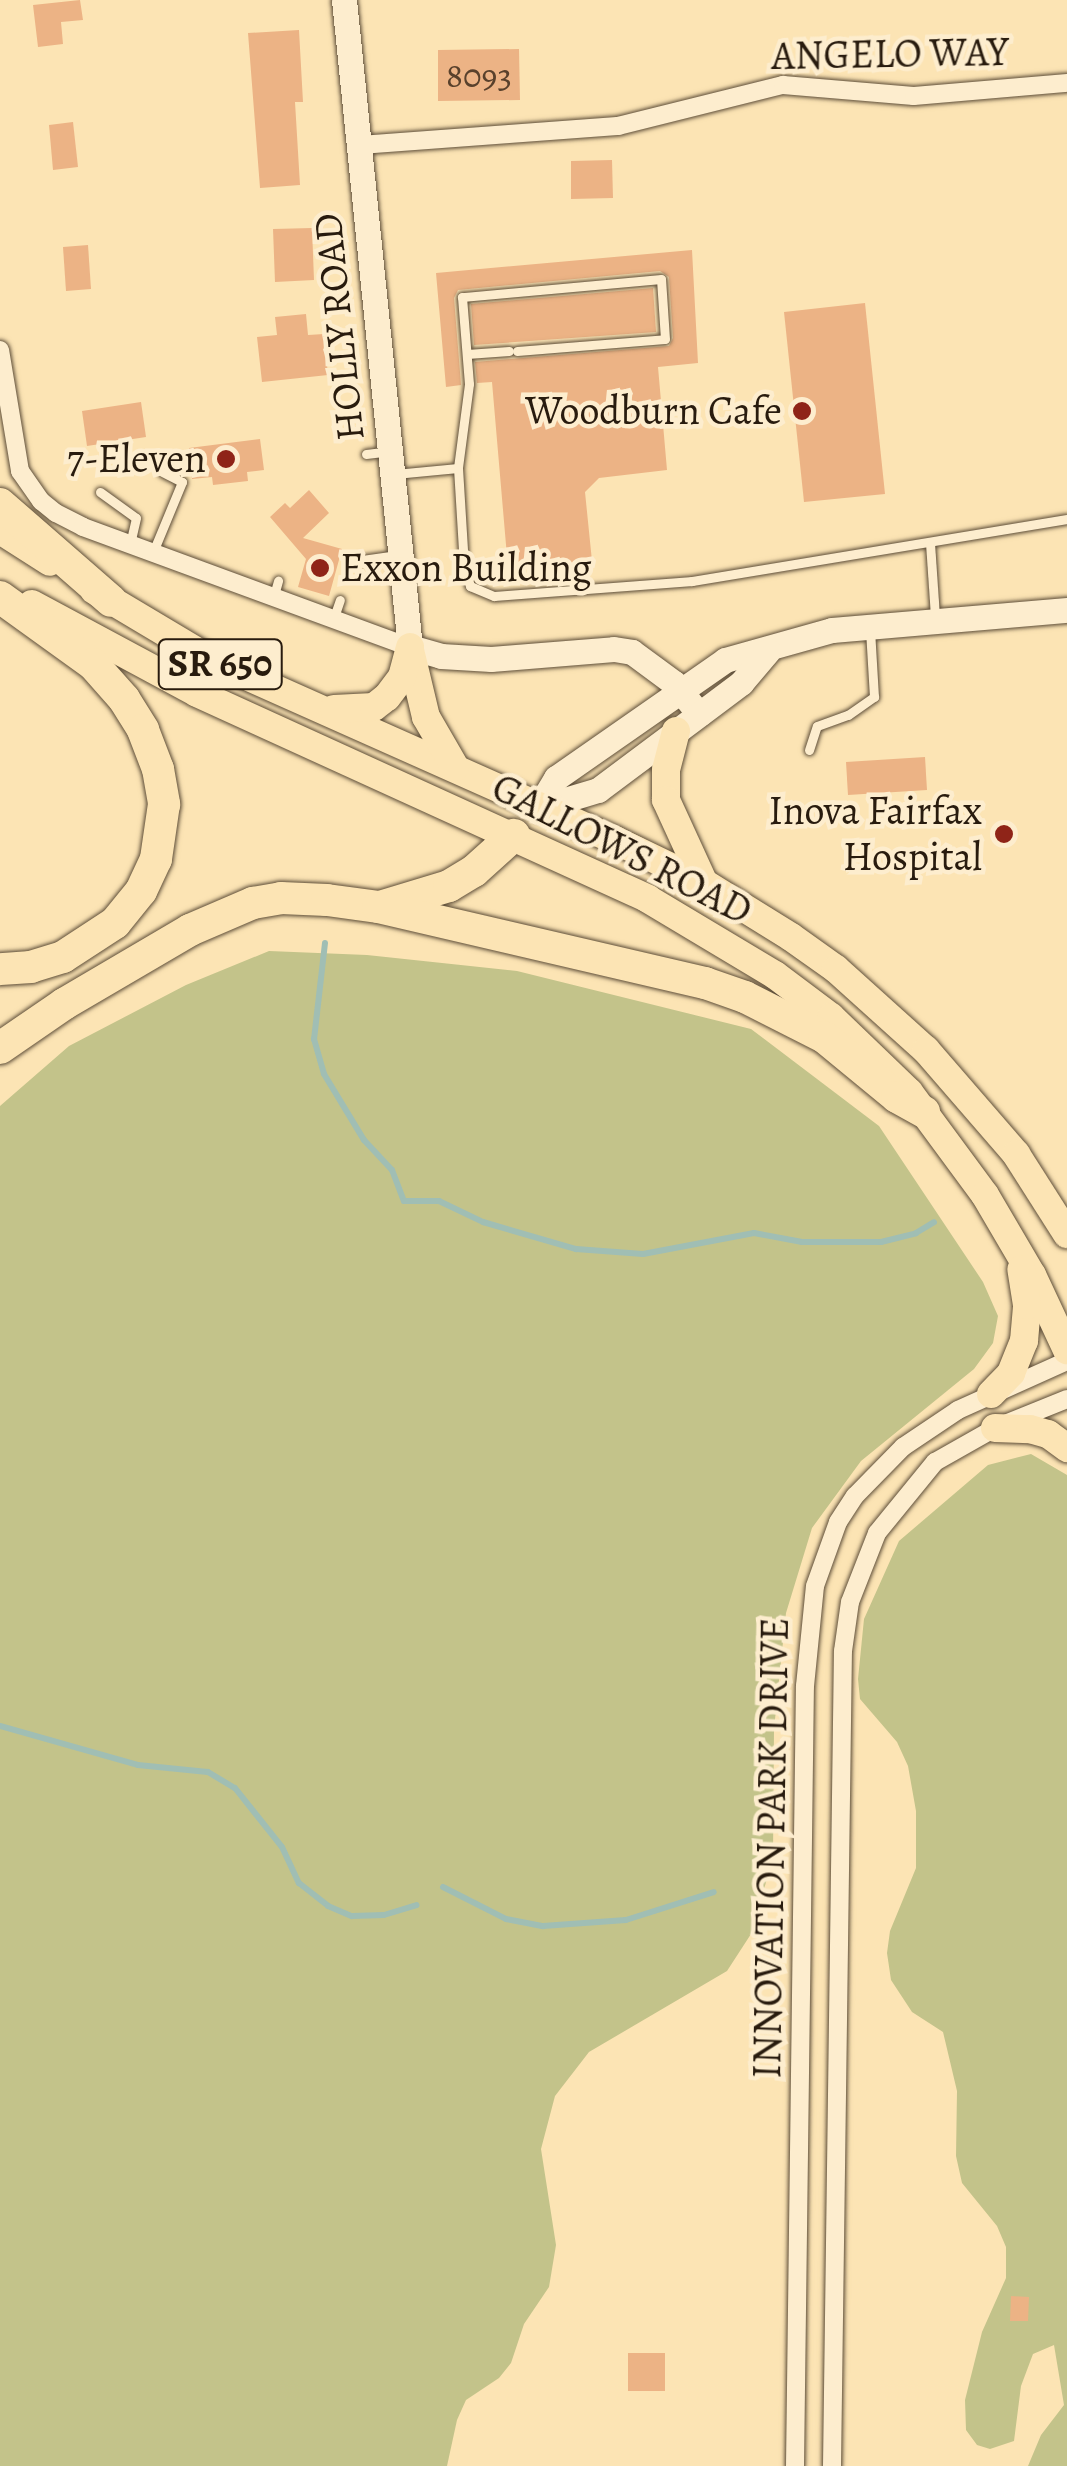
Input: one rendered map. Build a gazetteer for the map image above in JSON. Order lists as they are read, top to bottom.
{
  "streets": {
    "main road": ["SR 650", "GALLOWS ROAD"],
    "street": ["ANGELO WAY", "HOLLY ROAD", "INNOVATION PARK DRIVE"]
  },
  "crossings": [
    ["ANGELO WAY", "HOLLY ROAD"]
  ],
  "places": [
    "Woodburn Cafe",
    "7-Eleven",
    "Exxon Building",
    "Inova Fairfax Hospital"
  ],
  "house_numbers": ["8093"]
}
